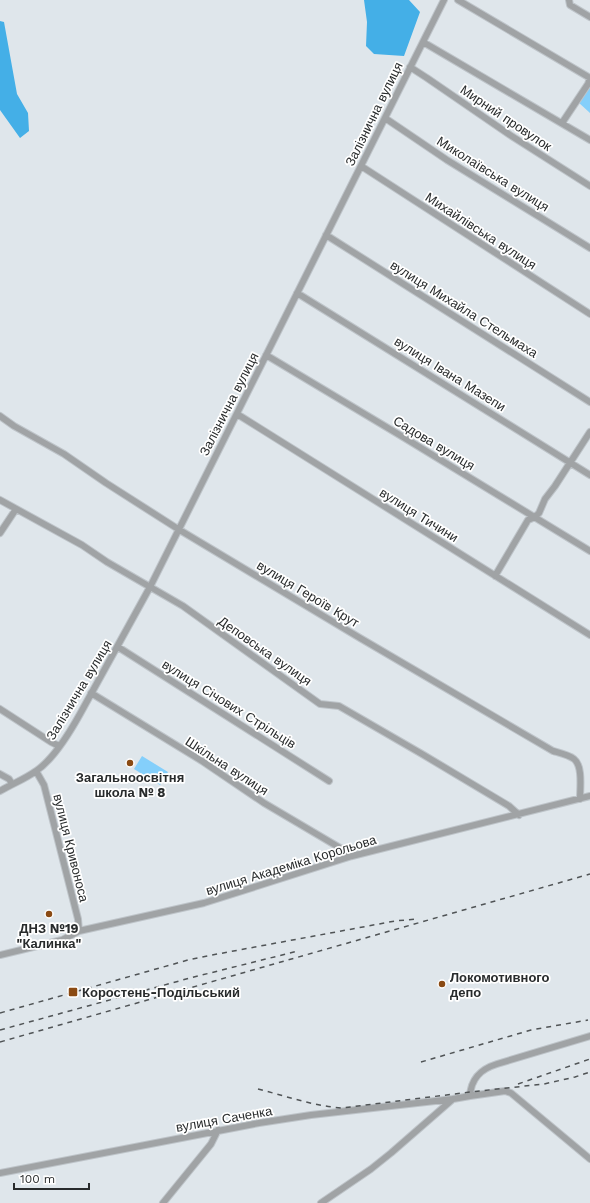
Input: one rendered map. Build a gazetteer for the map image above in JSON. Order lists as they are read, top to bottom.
{
  "streets": {
    "street": [
      "Залізнична вулиця",
      "Мирний провулок",
      "Миколаївська вулиця",
      "Михайлівська вулиця",
      "вулиця Михайла Стельмаха",
      "вулиця Івана Мазепи",
      "Садова вулиця",
      "вулиця Тичини",
      "вулиця Героїв Крут",
      "Деповська вулиця",
      "вулиця Січових Стрільців",
      "Шкільна вулиця",
      "вулиця Кривоноса",
      "вулиця Академіка Корольова",
      "вулиця Саченка"
    ]
  },
  "crossings": [
    ["Залізнична вулиця", "Мирний провулок"],
    ["Залізнична вулиця", "Миколаївська вулиця"],
    ["Залізнична вулиця", "Михайлівська вулиця"],
    ["Залізнична вулиця", "вулиця Михайла Стельмаха"],
    ["Залізнична вулиця", "вулиця Івана Мазепи"],
    ["Залізнична вулиця", "Садова вулиця"],
    ["Залізнична вулиця", "вулиця Тичини"],
    ["Залізнична вулиця", "вулиця Героїв Крут"],
    ["Залізнична вулиця", "Деповська вулиця"],
    ["Залізнична вулиця", "вулиця Січових Стрільців"],
    ["Залізнична вулиця", "Шкільна вулиця"],
    ["Залізнична вулиця", "вулиця Кривоноса"],
    ["вулиця Героїв Крут", "вулиця Академіка Корольова"],
    ["Деповська вулиця", "вулиця Академіка Корольова"],
    ["Шкільна вулиця", "вулиця Академіка Корольова"],
    ["вулиця Кривоноса", "вулиця Академіка Корольова"]
  ],
  "places": {
    "other": ["Загальноосвітня школа № 8", "ДНЗ №19 \"Калинка\"", "Локомотивного депо"],
    "transit": ["Коростень-Подільський"]
  },
  "scale_bar": "100 m"
}
